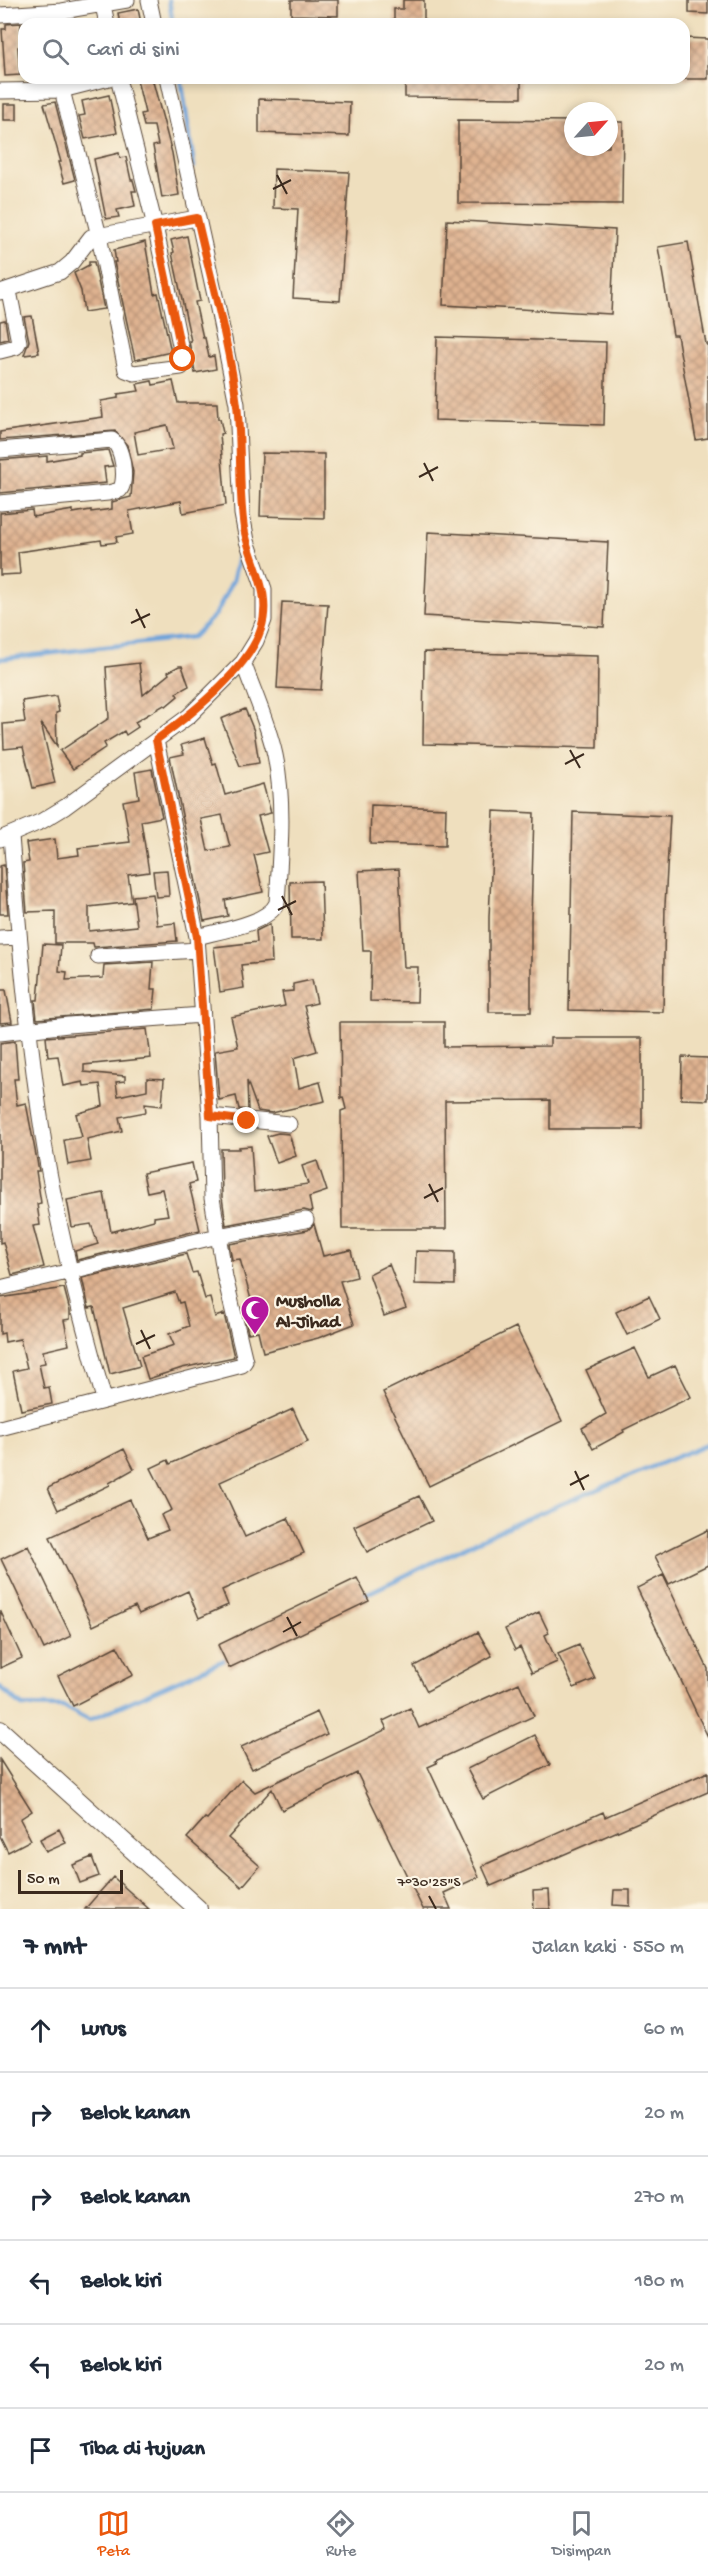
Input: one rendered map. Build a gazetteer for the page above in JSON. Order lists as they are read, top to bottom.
{
  "places": {
    "mosque": ["Musholla Al-Jihad"]
  },
  "scale_bar": "50 m",
  "north": "top right",
  "page": {
    "search": "Cari di sini",
    "scale": "50 m",
    "heading": ["7 mnt", "Jalan kaki · 550 m"],
    "list": [
      ["Lurus", "60 m"],
      ["Belok kanan", "20 m"],
      ["Belok kanan", "270 m"],
      ["Belok kiri", "180 m"],
      ["Belok kiri", "20 m"],
      "Tiba di tujuan"
    ],
    "nav": ["Peta", "Rute", "Disimpan"]
  },
  "coordinates": ["7°30'25\"S"]
}
